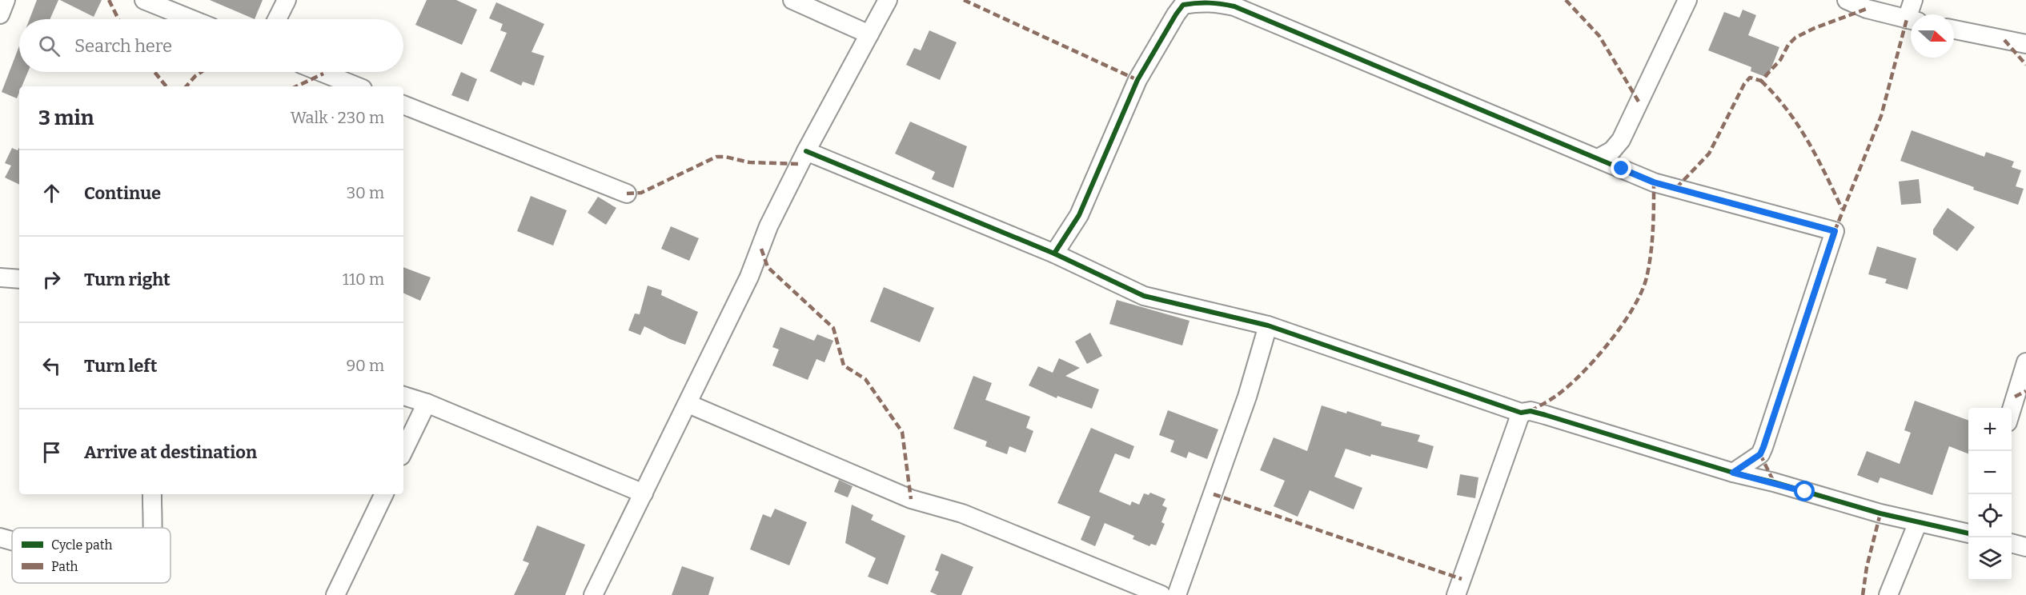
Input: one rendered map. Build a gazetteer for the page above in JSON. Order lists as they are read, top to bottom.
{
  "legend": ["Cycle path", "Path"],
  "north": "right",
  "page": {
    "search": "Search here",
    "heading": ["3 min", "Walk · 230 m"],
    "list": [
      ["Continue", "30 m"],
      ["Turn right", "110 m"],
      ["Turn left", "90 m"],
      "Arrive at destination"
    ],
    "map_buttons": ["+", "−"]
  }
}
